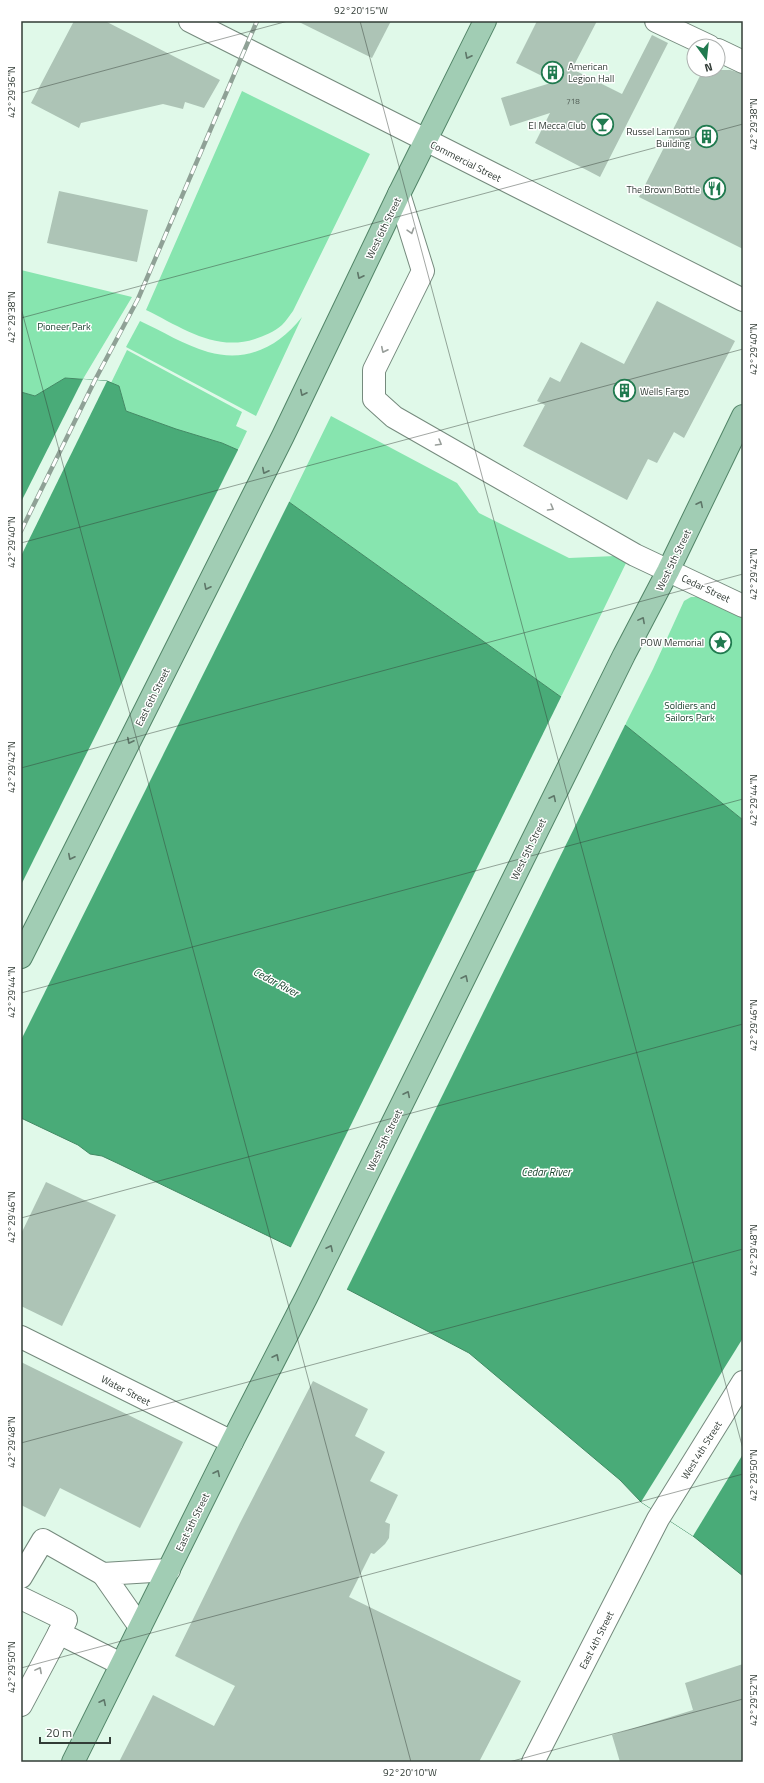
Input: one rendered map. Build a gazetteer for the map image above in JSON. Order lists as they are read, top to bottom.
{
  "streets": {
    "main road": [
      "West 6th Street",
      "West 5th Street",
      "East 6th Street",
      "East 5th Street"
    ],
    "street": [
      "Commercial Street",
      "Cedar Street",
      "Water Street",
      "West 4th Street",
      "East 4th Street"
    ]
  },
  "crossings": [
    ["Commercial Street", "West 6th Street"],
    ["West 6th Street", "Cedar Street"],
    ["West 6th Street", "East 6th Street"],
    ["West 5th Street", "Cedar Street"],
    ["West 5th Street", "East 5th Street"],
    ["Water Street", "East 5th Street"],
    ["West 4th Street", "East 4th Street"]
  ],
  "one_way": [
    "West 6th Street",
    "West 5th Street",
    "Cedar Street",
    "East 6th Street",
    "East 5th Street"
  ],
  "water": ["Cedar River"],
  "parks": ["Pioneer Park", "Soldiers and Sailors Park"],
  "places": {
    "building": ["American Legion Hall", "Russel Lamson Building", "Wells Fargo"],
    "bar": ["El Mecca Club"],
    "restaurant": ["The Brown Bottle"],
    "place": ["POW Memorial"]
  },
  "house_numbers": ["718"],
  "scale_bar": "20 m",
  "north": "bottom",
  "coordinates": [
    "92°20'15\"W",
    "42°29'36\"N",
    "42°29'38\"N",
    "42°29'40\"N",
    "42°29'42\"N",
    "42°29'44\"N",
    "42°29'46\"N",
    "42°29'48\"N",
    "42°29'50\"N",
    "42°29'52\"N",
    "92°20'10\"W"
  ]
}
